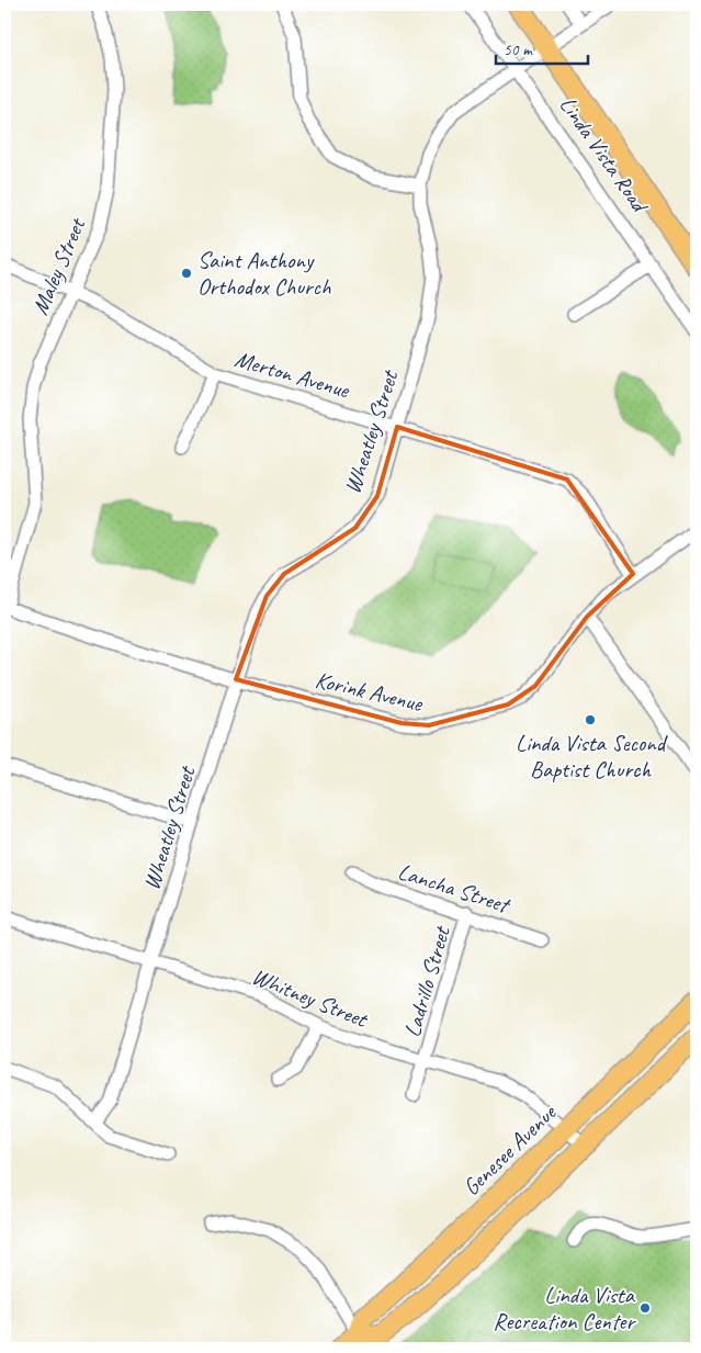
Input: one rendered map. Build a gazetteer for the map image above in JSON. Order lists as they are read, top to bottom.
{
  "streets": {
    "main road": ["Linda Vista Road", "Genesee Avenue"],
    "street": [
      "Maley Street",
      "Merton Avenue",
      "Wheatley Street",
      "Korink Avenue",
      "Lancha Street",
      "Ladrillo Street",
      "Whitney Street"
    ]
  },
  "crossings": [
    ["Linda Vista Road", "Wheatley Street"],
    ["Maley Street", "Merton Avenue"],
    ["Maley Street", "Korink Avenue"],
    ["Merton Avenue", "Wheatley Street"],
    ["Merton Avenue", "Korink Avenue"],
    ["Wheatley Street", "Korink Avenue"],
    ["Wheatley Street", "Whitney Street"],
    ["Lancha Street", "Ladrillo Street"],
    ["Ladrillo Street", "Whitney Street"],
    ["Whitney Street", "Genesee Avenue"]
  ],
  "places": ["Saint Anthony Orthodox Church", "Linda Vista Second Baptist Church", "Linda Vista Recreation Center"],
  "scale_bar": "50 m"
}
